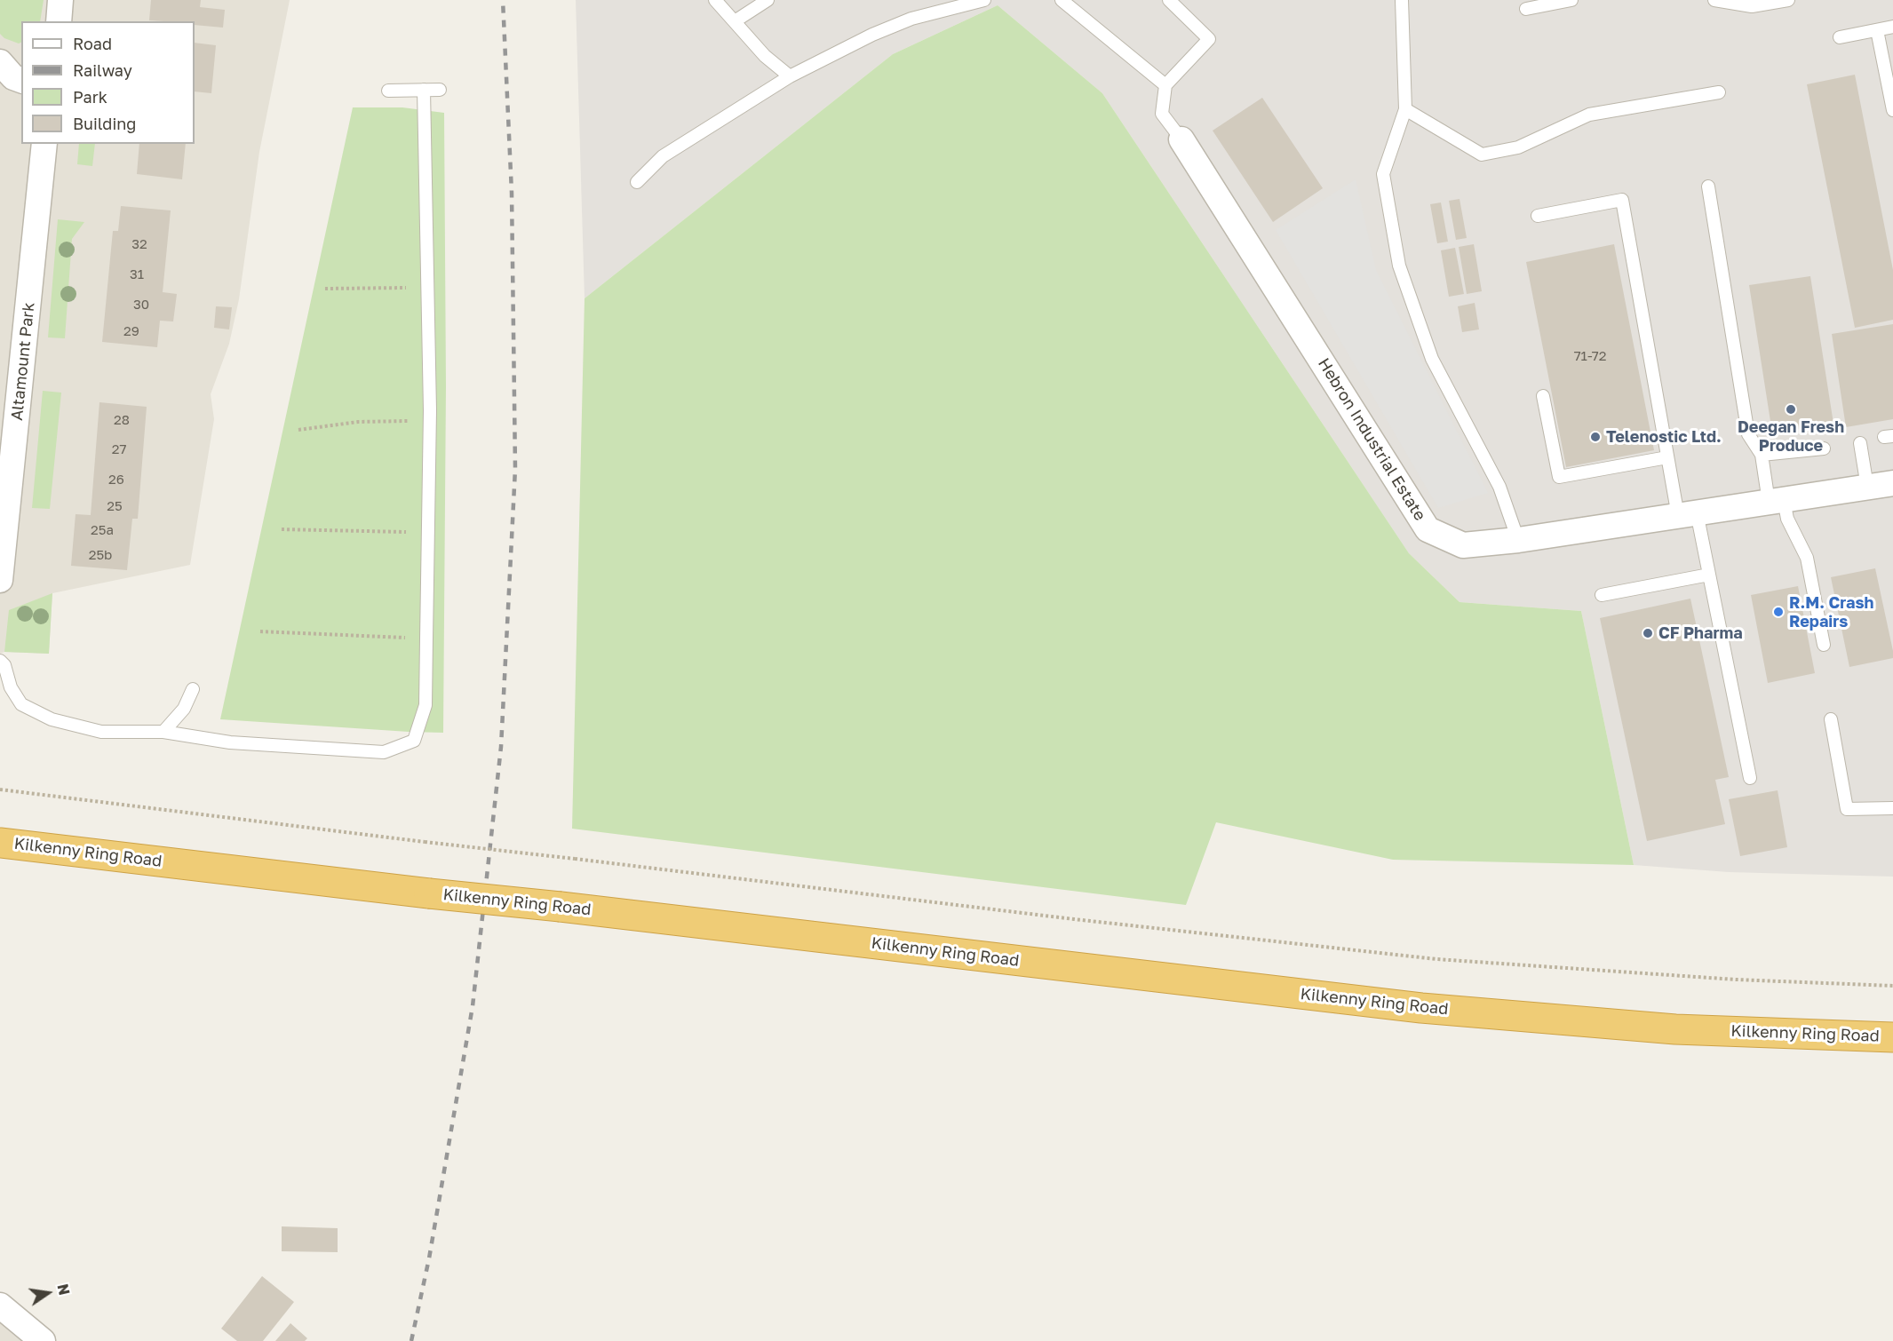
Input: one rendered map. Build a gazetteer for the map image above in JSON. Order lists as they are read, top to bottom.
{
  "streets": {
    "highway": ["Kilkenny Ring Road"],
    "street": ["Altamount Park", "Hebron Industrial Estate"]
  },
  "places": [
    "Deegan Fresh Produce",
    "Telenostic Ltd.",
    "R.M. Crash Repairs",
    "CF Pharma"
  ],
  "house_numbers": [
    "32",
    "31",
    "30",
    "29",
    "71-72",
    "28",
    "27",
    "26",
    "25",
    "25a",
    "25b"
  ],
  "legend": [
    "Road",
    "Railway",
    "Park",
    "Building"
  ],
  "north": "right"
}
